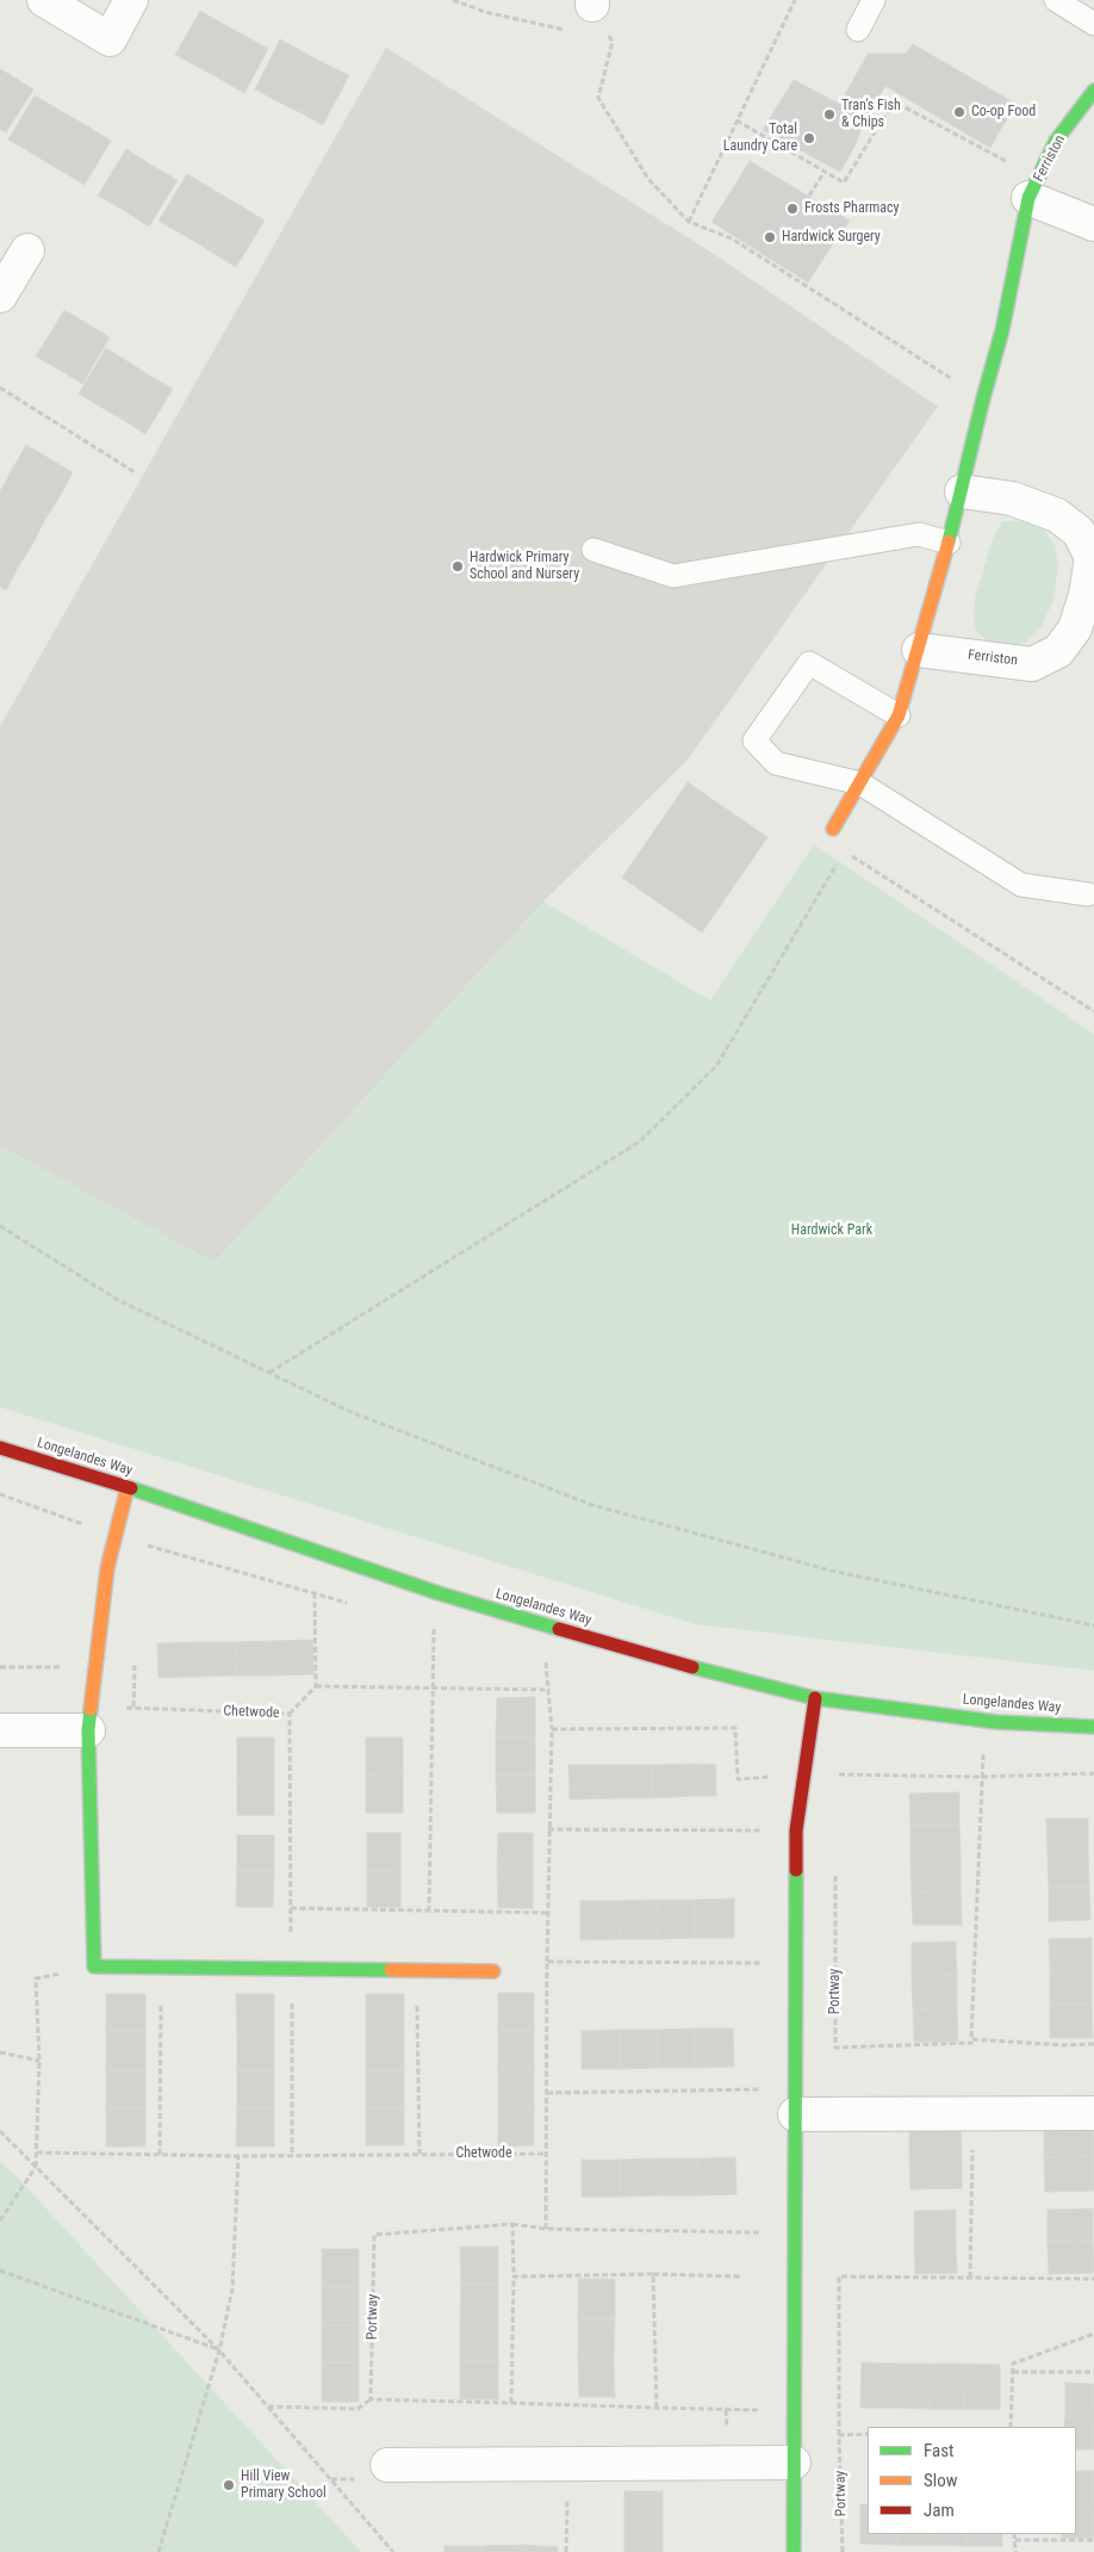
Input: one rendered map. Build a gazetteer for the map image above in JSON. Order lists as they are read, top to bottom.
{
  "streets": {
    "street": ["Ferriston", "Longelandes Way"],
    "path": ["Chetwode", "Portway"]
  },
  "parks": ["Hardwick Park"],
  "places": [
    "Co-op Food",
    "Tran's Fish & Chips",
    "Total Laundry Care",
    "Frosts Pharmacy",
    "Hardwick Surgery",
    "Hardwick Primary School and Nursery",
    "Hill View Primary School"
  ],
  "legend": ["Fast", "Slow", "Jam"]
}
